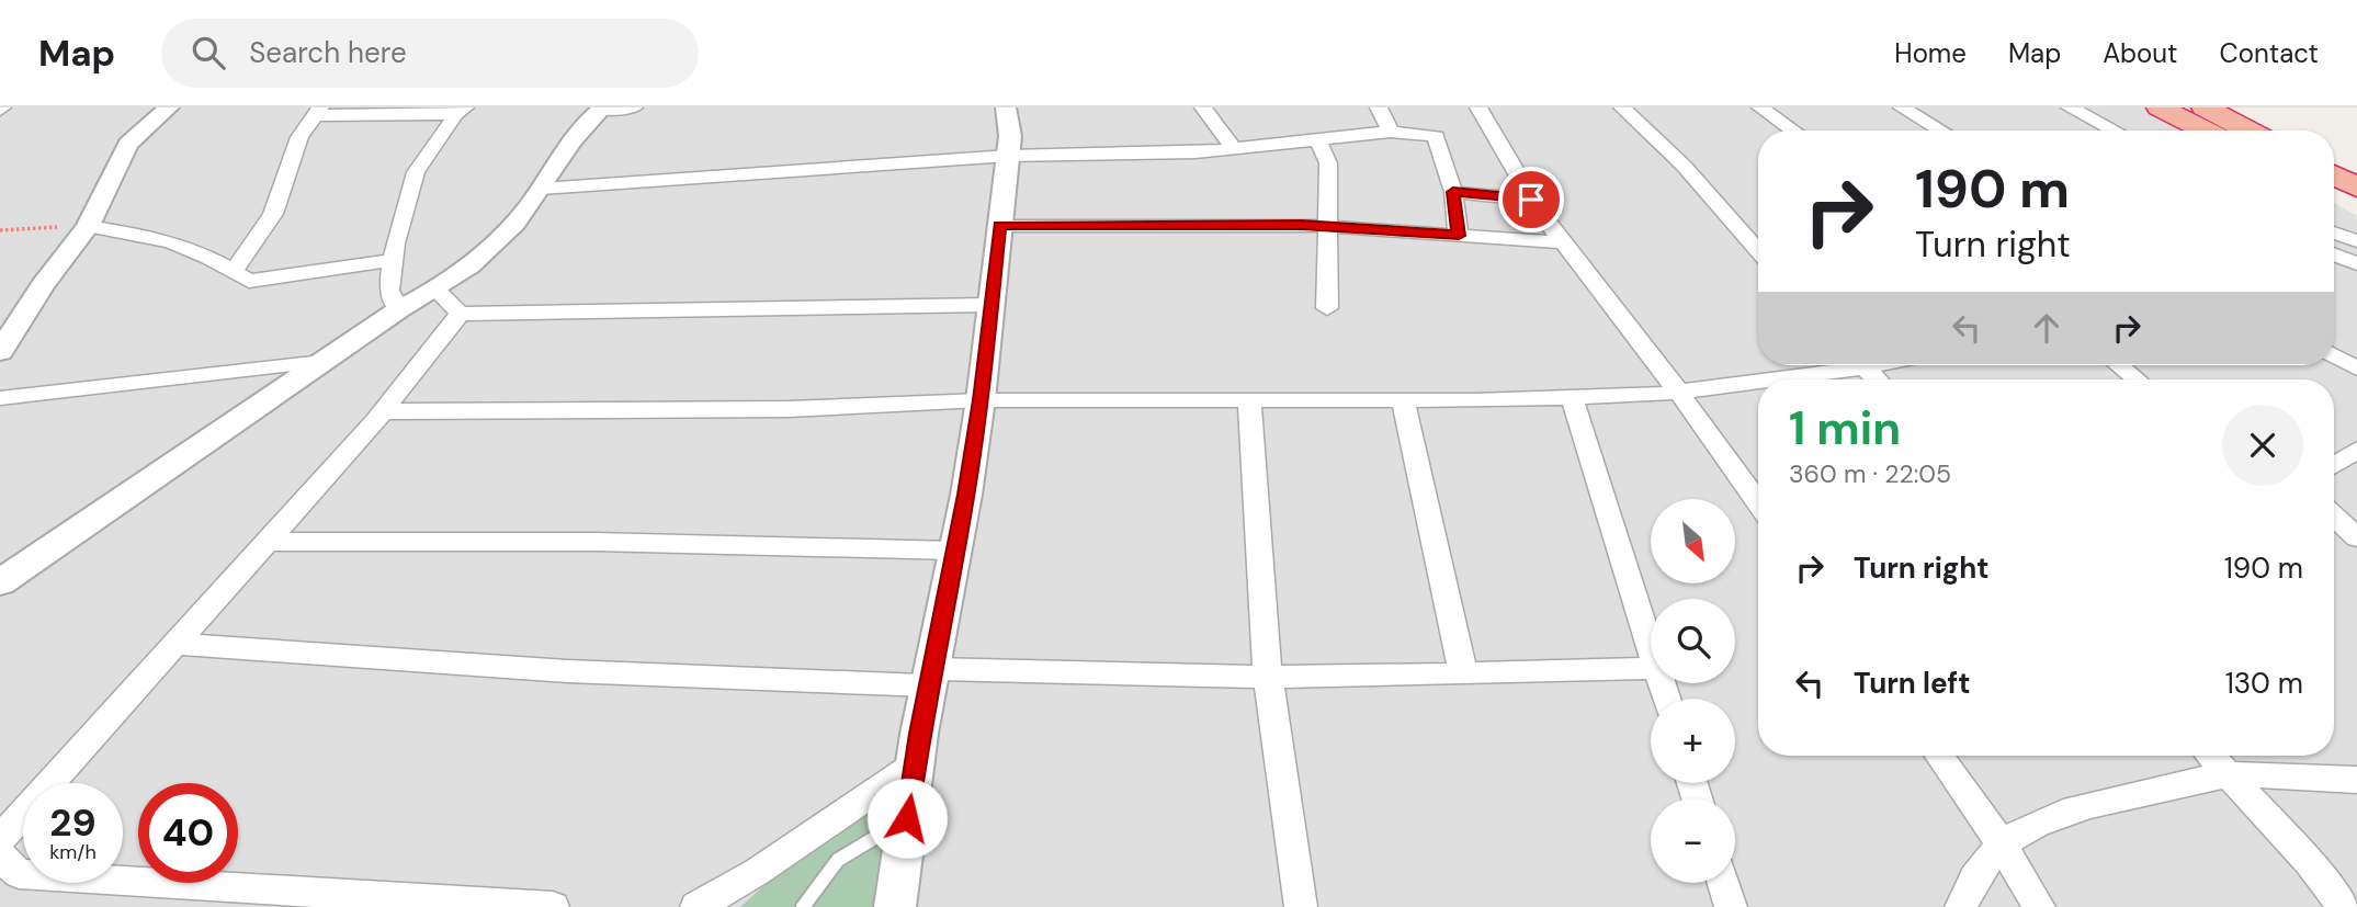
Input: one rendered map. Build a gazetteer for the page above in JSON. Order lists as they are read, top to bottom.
{
  "north": "bottom right",
  "page": {
    "header": "Map",
    "search": "Search here",
    "nav": [
      "Home",
      "Map",
      "About",
      "Contact"
    ],
    "turn": ["190 m", "Turn right"],
    "heading": ["1 min", "360 m · 22:05"],
    "map_buttons": ["+", "−"],
    "list": [
      {
        "name": "Turn right",
        "value": "190 m"
      },
      {
        "name": "Turn left",
        "value": "130 m"
      }
    ],
    "speed": "29 km/h",
    "limit": "40"
  }
}
